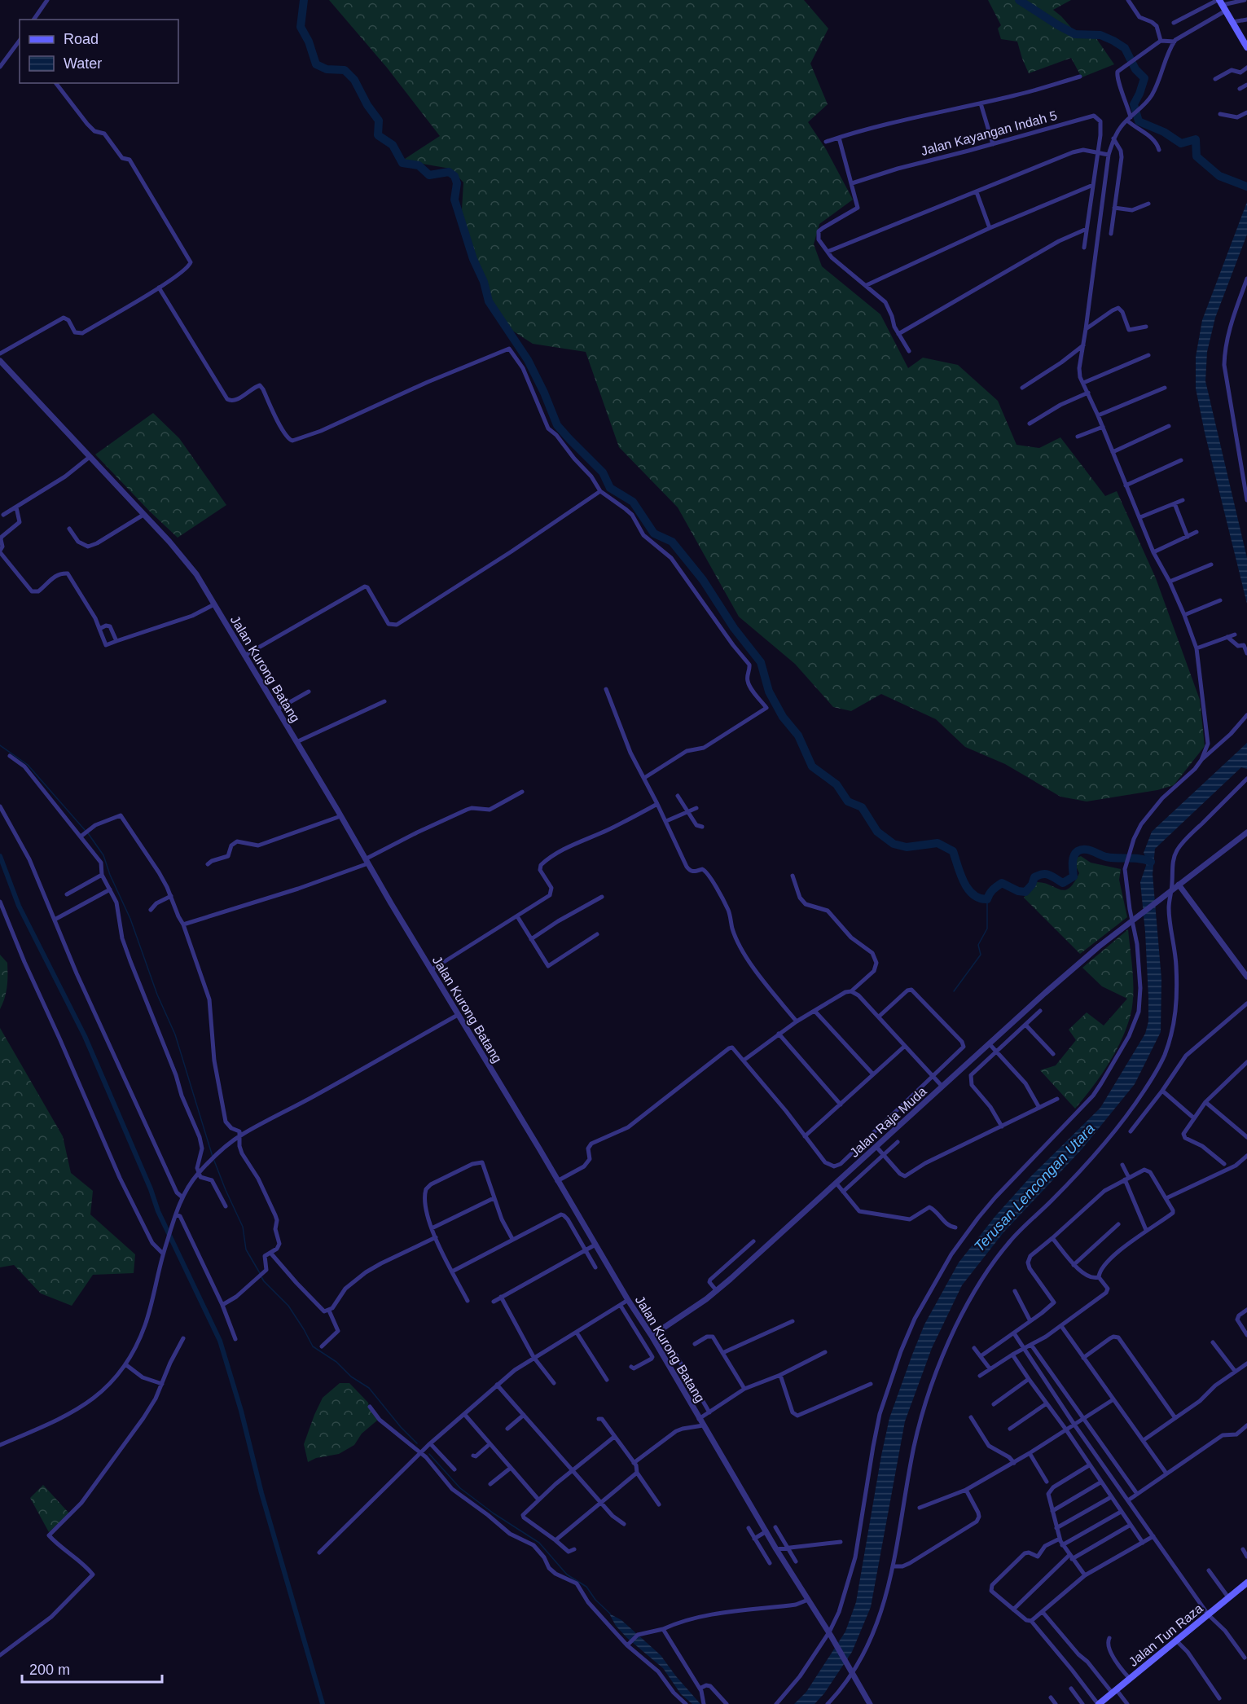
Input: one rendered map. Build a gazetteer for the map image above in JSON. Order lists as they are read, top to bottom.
{
  "streets": {
    "main road": ["Jalan Tun Raza"],
    "street": ["Jalan Kayangan Indah 5", "Jalan Kurong Batang", "Jalan Raja Muda"]
  },
  "crossings": [
    ["Jalan Kurong Batang", "Jalan Raja Muda"]
  ],
  "water": ["Terusan Lencongan Utara"],
  "legend": ["Road", "Water"],
  "scale_bar": "200 m"
}
